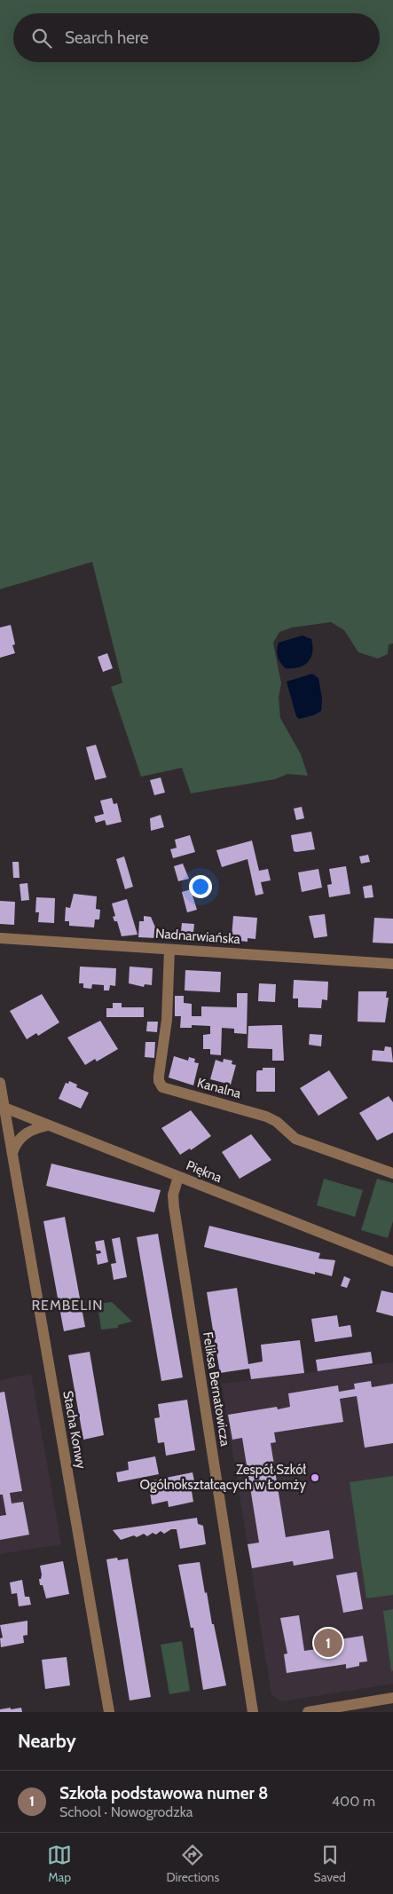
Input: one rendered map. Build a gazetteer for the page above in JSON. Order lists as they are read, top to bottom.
{
  "streets": {
    "street": [
      "Nadnarwiańska",
      "Kanalna",
      "Piękna",
      "Feliksa Bernatowicza",
      "Stacha Konwy"
    ]
  },
  "crossings": [
    ["Nadnarwiańska", "Kanalna"],
    ["Piękna", "Feliksa Bernatowicza"],
    ["Piękna", "Stacha Konwy"]
  ],
  "districts": ["REMBELIN"],
  "places": ["Zespół Szkół Ogólnokształcących w Łomży"],
  "page": {
    "search": "Search here",
    "pins": "1",
    "heading": "Nearby",
    "list": [
      {
        "mark": "1",
        "name": "Szkoła podstawowa numer 8",
        "note": "School · Nowogrodzka",
        "value": "400 m"
      }
    ],
    "nav": ["Map", "Directions", "Saved"]
  }
}
